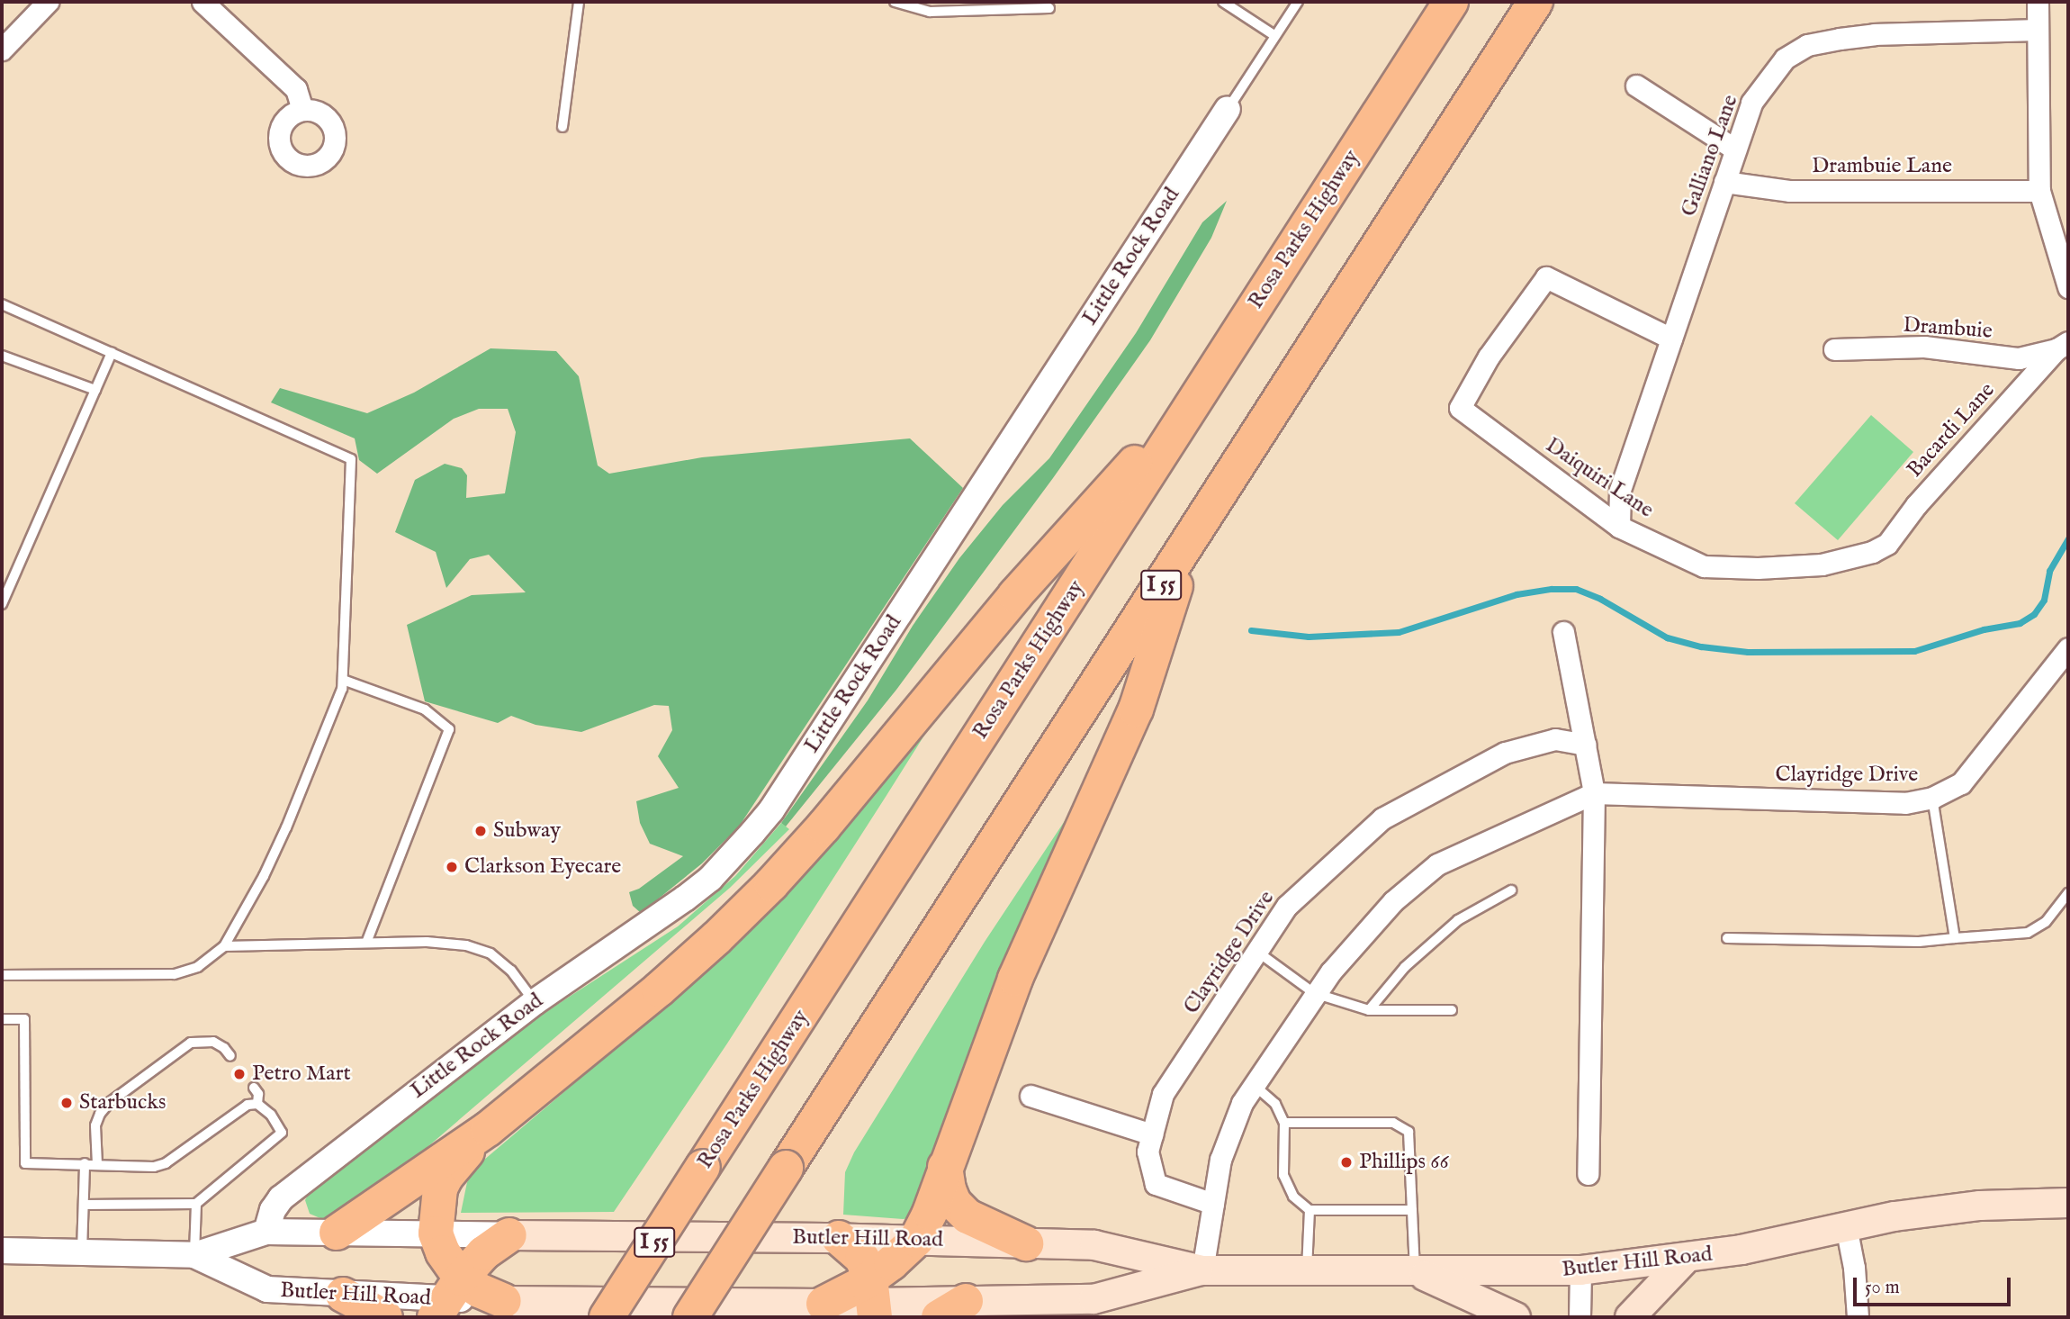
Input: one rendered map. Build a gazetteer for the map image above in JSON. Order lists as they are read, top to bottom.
{
  "streets": {
    "highway": ["Rosa Parks Highway", "I 55"],
    "main road": ["Butler Hill Road"],
    "street": [
      "Galliano Lane",
      "Drambuie Lane",
      "Little Rock Road",
      "Drambuie",
      "Bacardi Lane",
      "Daiquiri Lane",
      "Clayridge Drive"
    ]
  },
  "crossings": [
    ["Galliano Lane", "Drambuie Lane"],
    ["Galliano Lane", "Daiquiri Lane"],
    ["Little Rock Road", "Butler Hill Road"],
    ["Drambuie", "Bacardi Lane"],
    ["Bacardi Lane", "Daiquiri Lane"],
    ["Clayridge Drive", "Butler Hill Road"]
  ],
  "places": [
    "Subway",
    "Clarkson Eyecare",
    "Petro Mart",
    "Starbucks",
    "Phillips 66"
  ],
  "scale_bar": "50 m"
}
